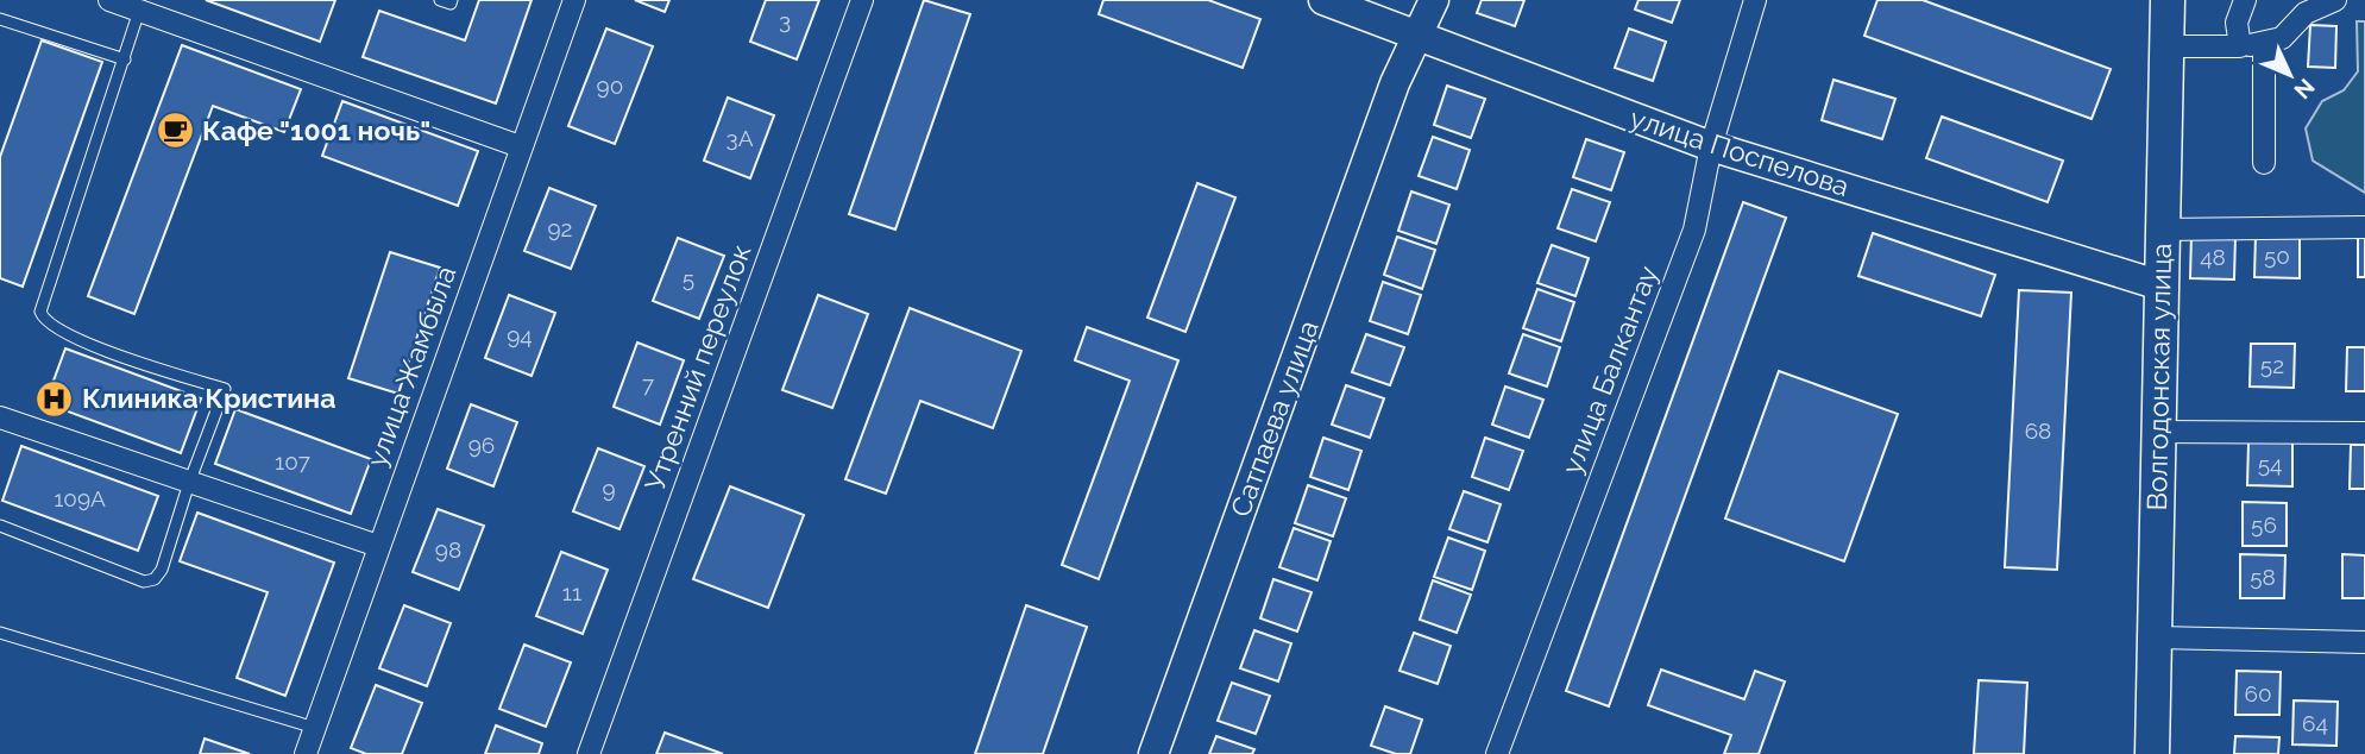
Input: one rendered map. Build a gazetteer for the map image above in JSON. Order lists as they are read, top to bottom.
{
  "streets": {
    "main road": ["Волгодонская улица"],
    "street": [
      "улица Поспелова",
      "улица Жамбыла",
      "Утренний переулок",
      "улица Балкантау",
      "Сатпаева улица"
    ]
  },
  "crossings": [
    ["улица Поспелова", "улица Балкантау"],
    ["улица Поспелова", "Волгодонская улица"],
    ["улица Поспелова", "Сатпаева улица"]
  ],
  "places": {
    "cafe": ["Кафе \"1001 ночь\""],
    "hospital": ["Клиника Кристина"]
  },
  "house_numbers": [
    "3",
    "90",
    "3А",
    "92",
    "50",
    "48",
    "5",
    "94",
    "52",
    "7",
    "68",
    "96",
    "107",
    "54",
    "9",
    "109А",
    "56",
    "98",
    "58",
    "11",
    "60",
    "64"
  ],
  "north": "bottom right"
}
